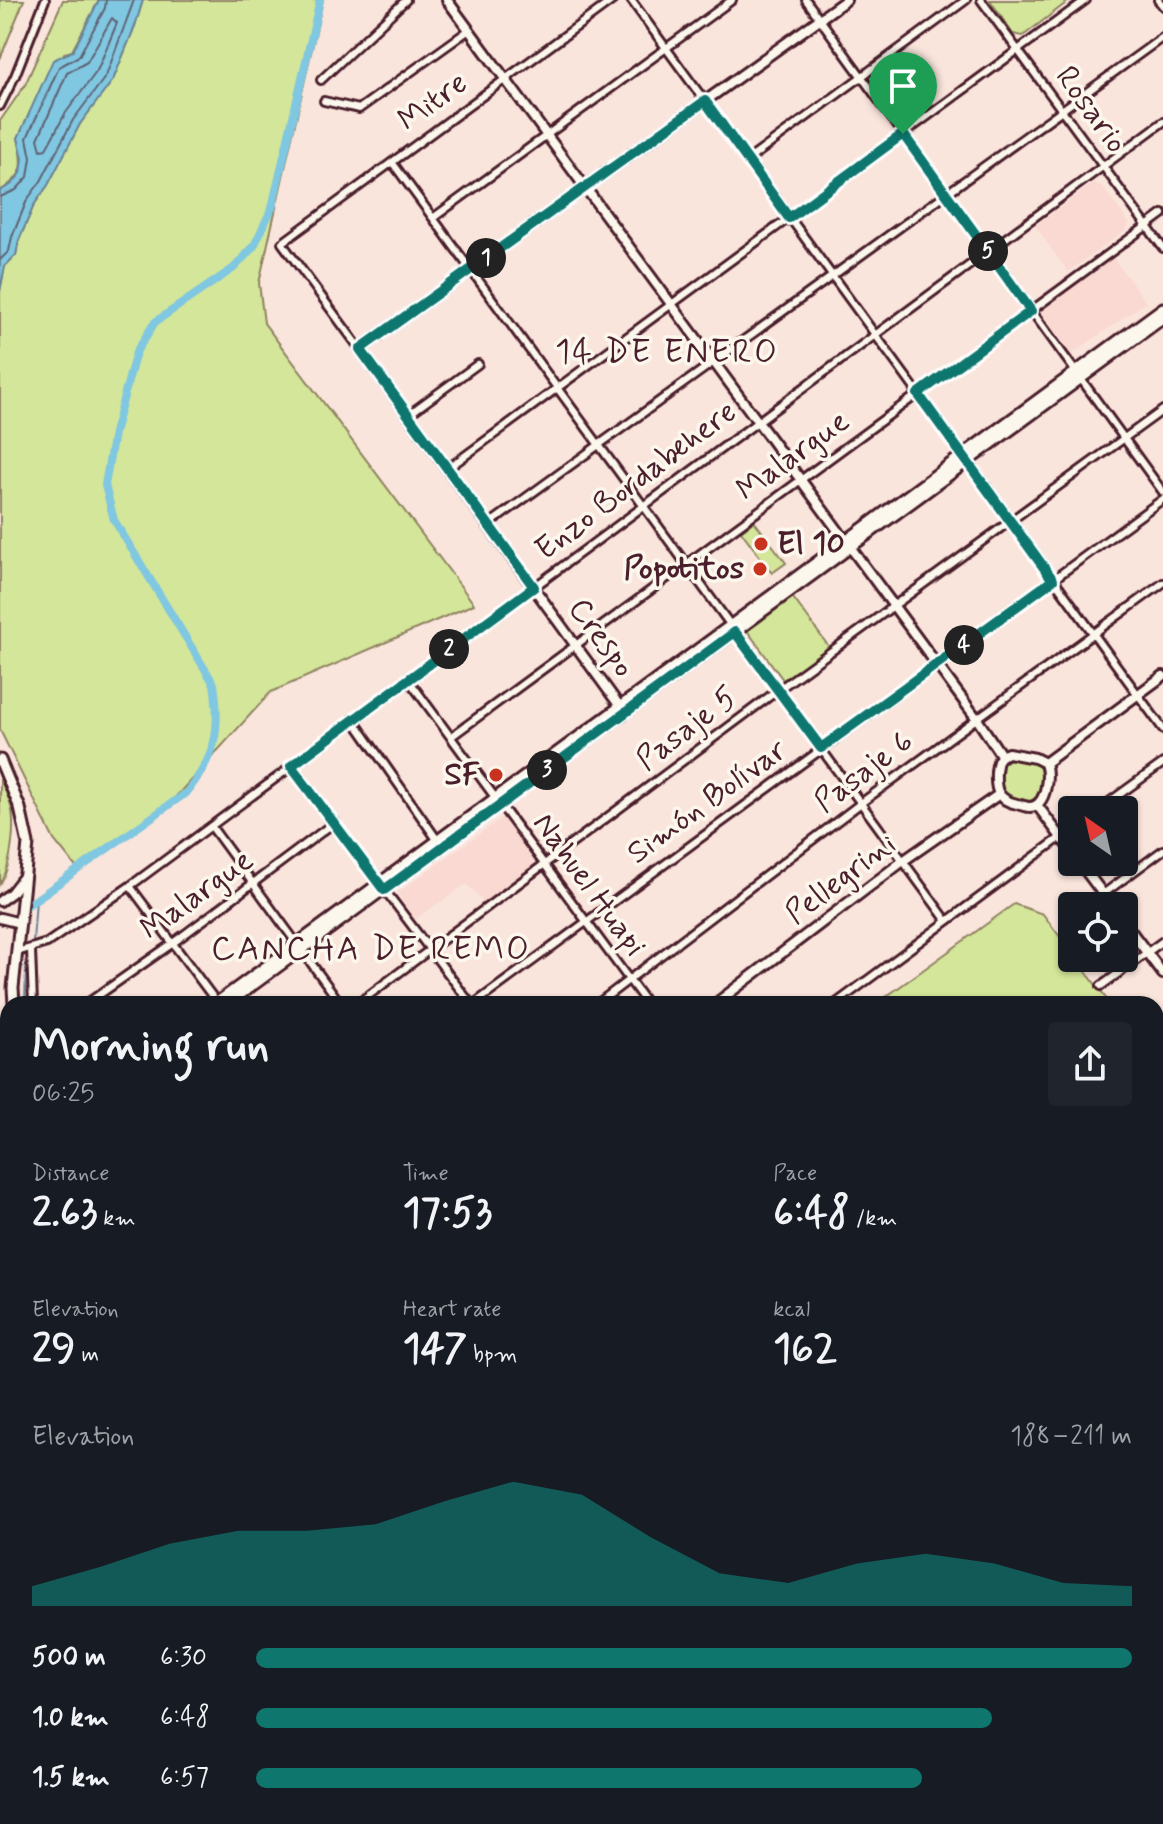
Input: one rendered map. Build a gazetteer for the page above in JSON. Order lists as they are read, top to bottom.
{
  "streets": {
    "street": [
      "Mitre",
      "Rosario",
      "Malargue",
      "Enzo Bordabehere",
      "Crespo",
      "Pasaje 5",
      "Pasaje 6",
      "Simón Bolívar",
      "Pellegrini",
      "Nahuel Huapi"
    ]
  },
  "crossings": [
    ["Mitre", "Crespo"],
    ["Rosario", "Malargue"],
    ["Rosario", "Enzo Bordabehere"],
    ["Malargue", "Crespo"],
    ["Malargue", "Nahuel Huapi"],
    ["Enzo Bordabehere", "Crespo"],
    ["Enzo Bordabehere", "Nahuel Huapi"],
    ["Pasaje 5", "Nahuel Huapi"],
    ["Pasaje 6", "Nahuel Huapi"],
    ["Simón Bolívar", "Nahuel Huapi"]
  ],
  "districts": ["14 DE ENERO", "CANCHA DE REMO"],
  "places": ["El 10", "Popotitos", "SF"],
  "north": "top left",
  "page": {
    "pins": [
      "5",
      "1",
      "4",
      "2",
      "3"
    ],
    "heading": ["Morning run", "06:25"],
    "stats": [
      ["Distance", "2.63 km"],
      ["Time", "17:53"],
      ["Pace", "6:48 /km"],
      ["Elevation", "29 m"],
      ["Heart rate", "147 bpm"],
      ["kcal", "162"]
    ],
    "chart": ["Elevation", "188–211 m"],
    "list": [
      {
        "name": "500 m",
        "note": "6:30"
      },
      {
        "name": "1.0 km",
        "note": "6:48"
      },
      {
        "name": "1.5 km",
        "note": "6:57"
      }
    ]
  }
}
